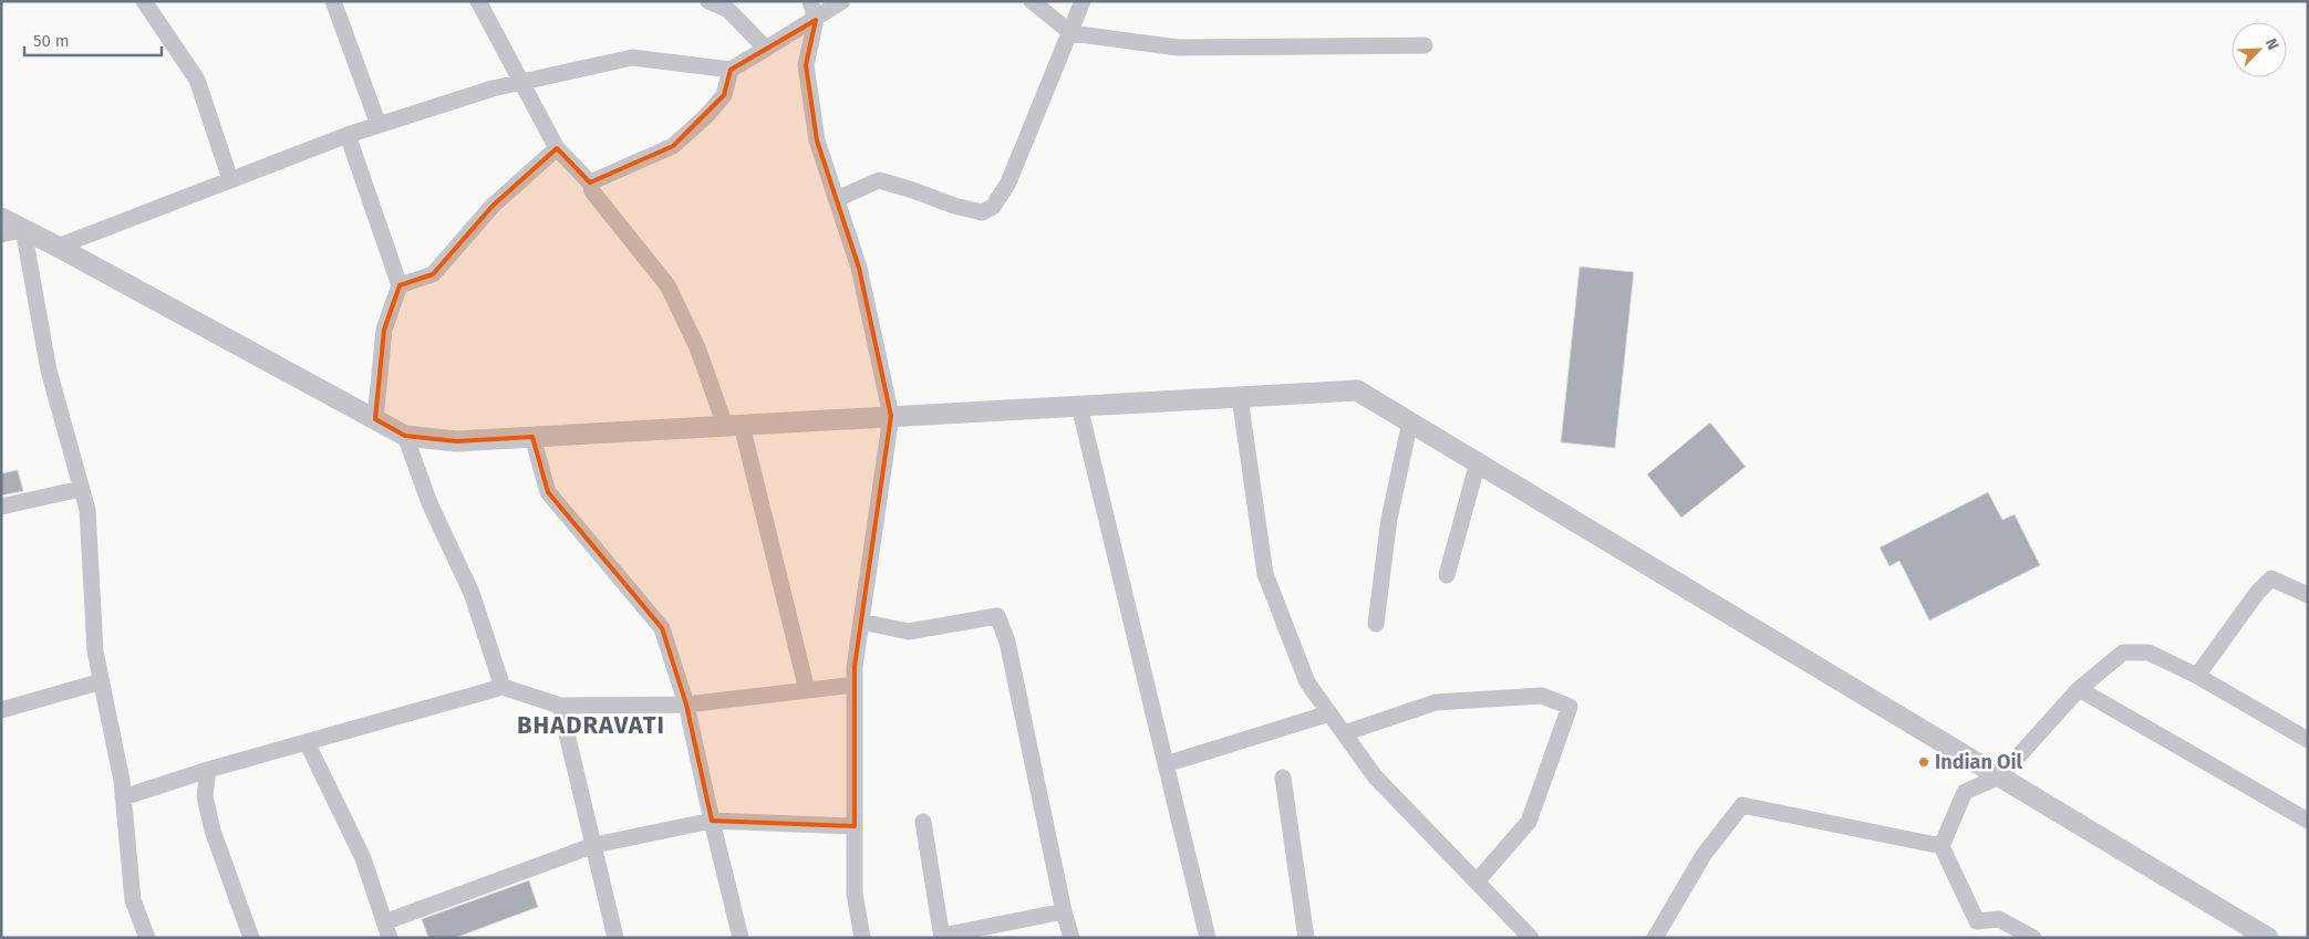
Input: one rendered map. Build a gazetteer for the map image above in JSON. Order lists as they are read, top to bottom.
{
  "districts": ["BHADRAVATI"],
  "places": ["Indian Oil"],
  "scale_bar": "50 m",
  "north": "top right"
}
